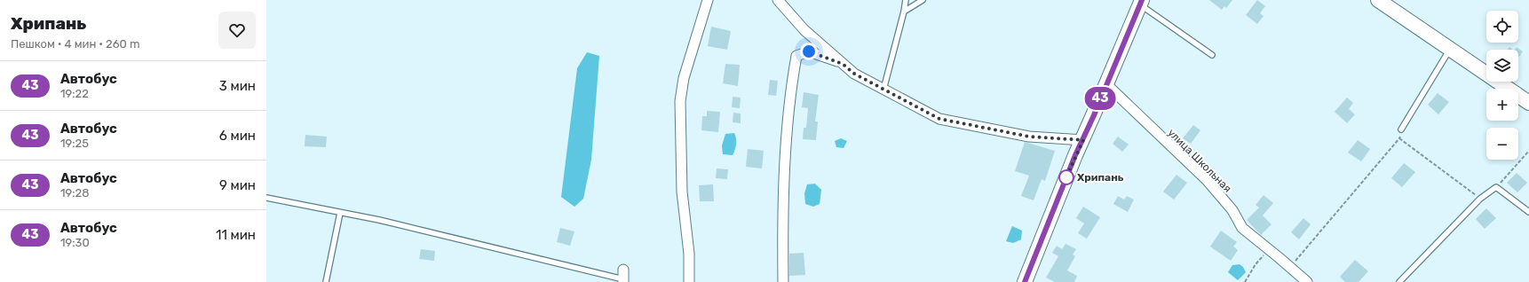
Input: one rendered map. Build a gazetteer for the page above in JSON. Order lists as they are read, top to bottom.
{
  "streets": {
    "street": ["улица Школьная"]
  },
  "places": ["Хрипань"],
  "lines": ["bus line 43"],
  "page": {
    "heading": ["Хрипань", "Пешком · 4 мин · 260 m"],
    "on_map": "43",
    "map_buttons": ["+", "−"],
    "list": [
      {
        "mark": "43",
        "name": "Автобус",
        "note": "19:22",
        "value": "3 мин"
      },
      {
        "mark": "43",
        "name": "Автобус",
        "note": "19:25",
        "value": "6 мин"
      },
      {
        "mark": "43",
        "name": "Автобус",
        "note": "19:28",
        "value": "9 мин"
      },
      {
        "mark": "43",
        "name": "Автобус",
        "note": "19:30",
        "value": "11 мин"
      }
    ]
  }
}
